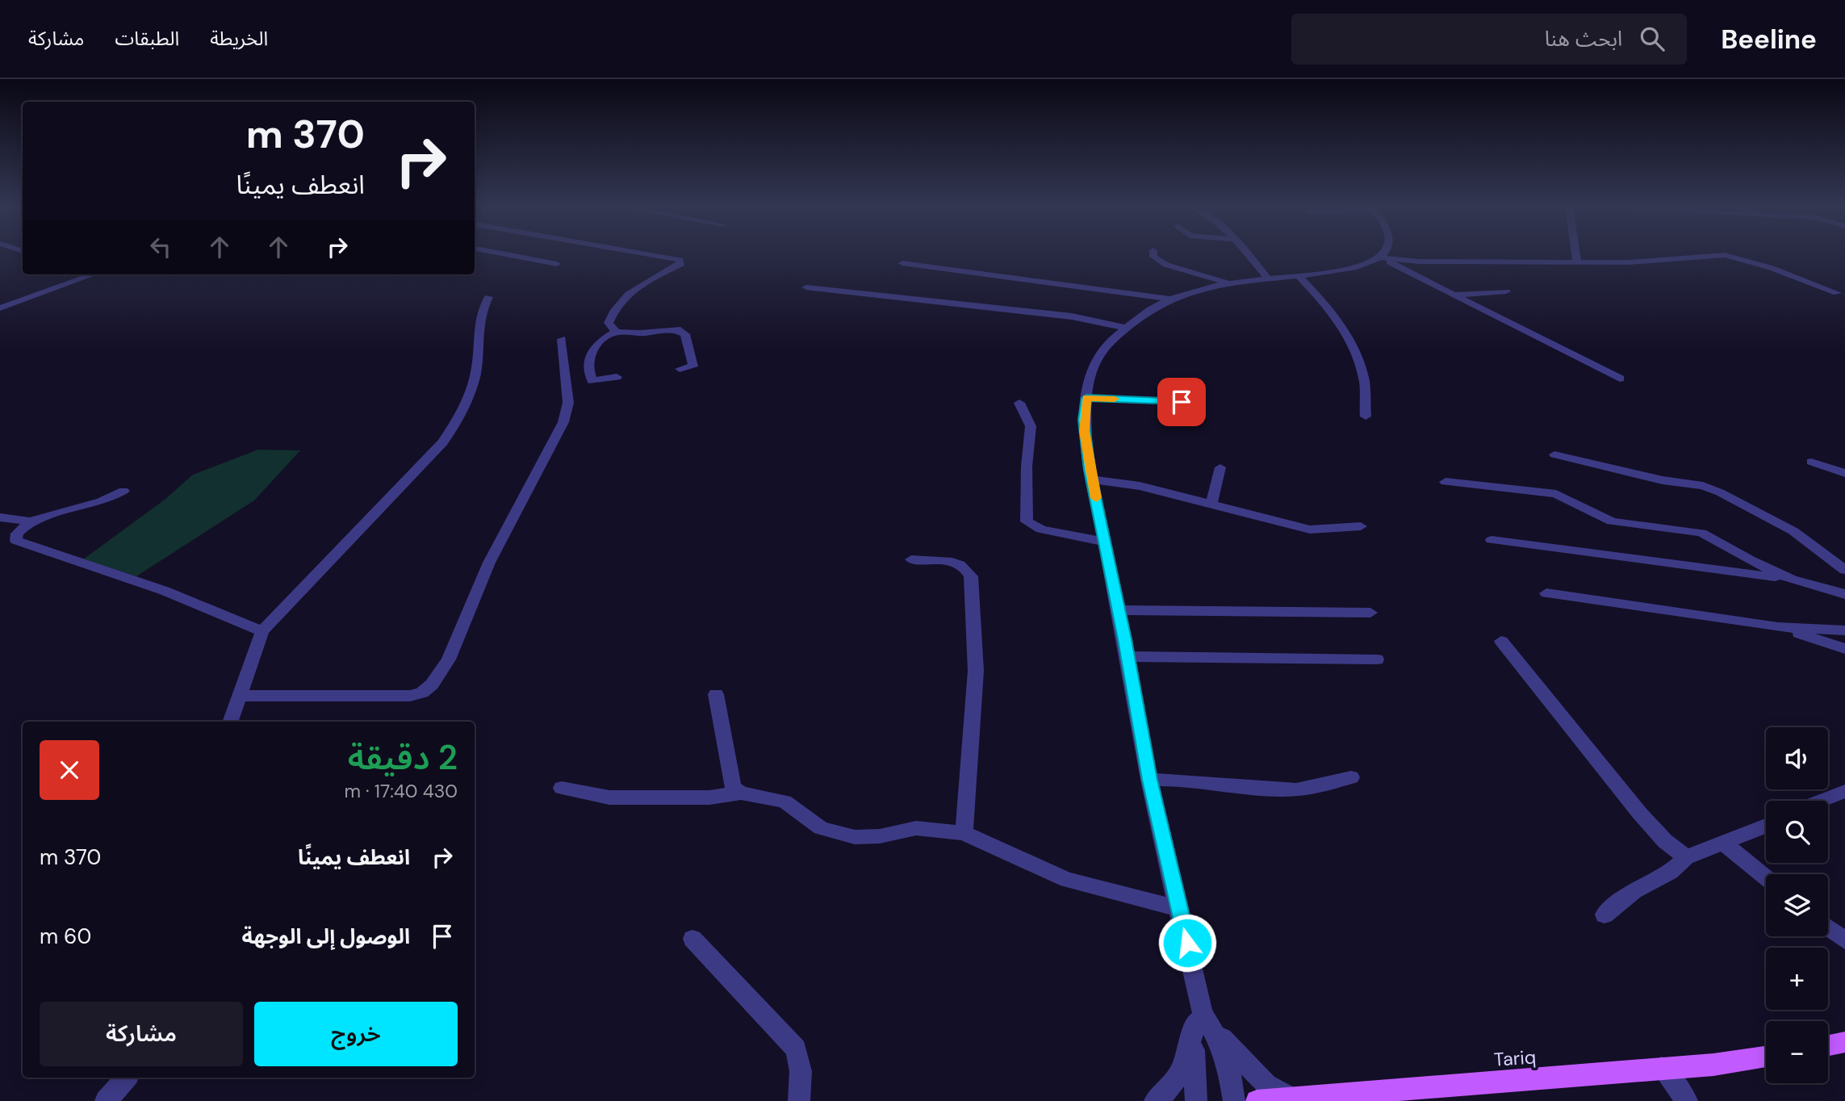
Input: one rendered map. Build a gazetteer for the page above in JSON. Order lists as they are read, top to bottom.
{
  "streets": {
    "main road": ["Tariq"]
  },
  "page": {
    "header": "Beeline",
    "search": "ابحث هنا",
    "nav": ["الخريطة", "الطبقات", "مشاركة"],
    "turn": ["370 m", "انعطف يمينًا"],
    "heading": ["2 دقيقة", "430 m · 17:40"],
    "map_buttons": ["+", "−"],
    "list": [
      {
        "name": "انعطف يمينًا",
        "value": "370 m"
      },
      {
        "name": "الوصول إلى الوجهة",
        "value": "60 m"
      }
    ],
    "buttons": ["خروج", "مشاركة"]
  }
}
